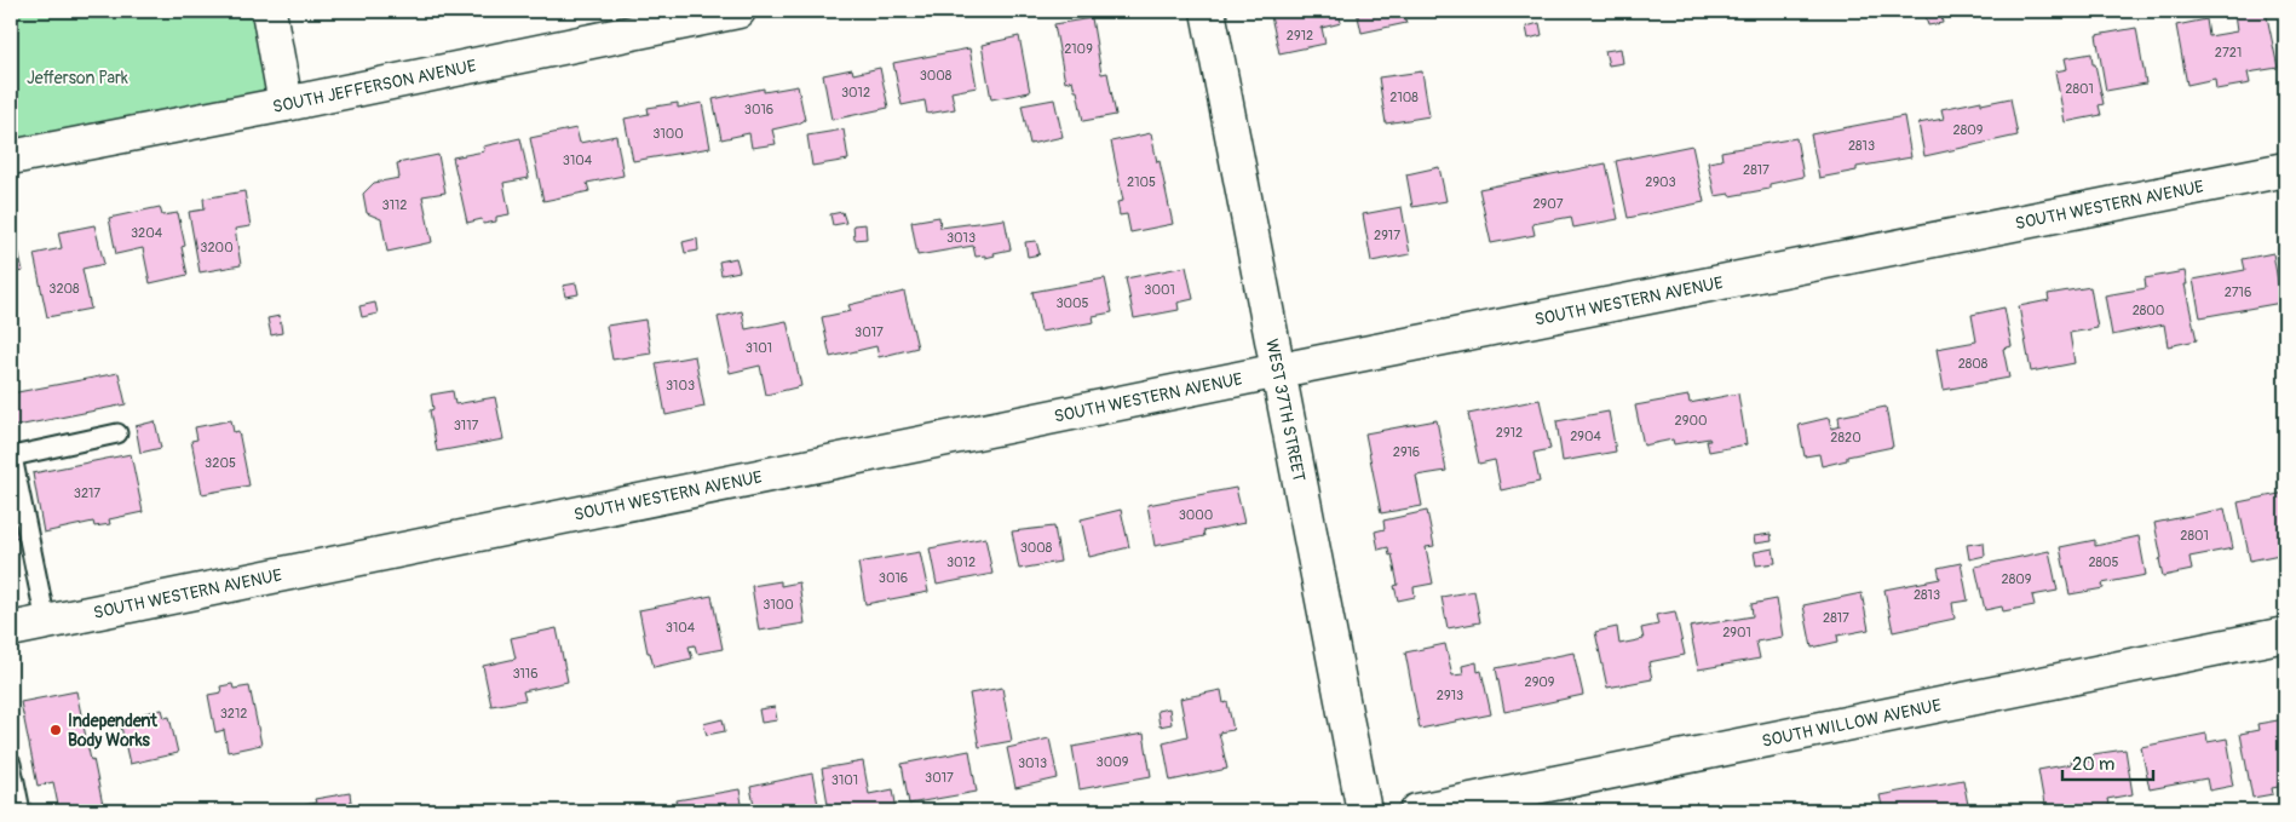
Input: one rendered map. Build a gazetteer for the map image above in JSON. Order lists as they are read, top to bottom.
{
  "streets": {
    "street": [
      "SOUTH JEFFERSON AVENUE",
      "SOUTH WESTERN AVENUE",
      "WEST 37TH STREET",
      "SOUTH WILLOW AVENUE"
    ]
  },
  "crossings": [
    ["SOUTH WESTERN AVENUE", "WEST 37TH STREET"]
  ],
  "parks": ["Jefferson Park"],
  "places": ["Independent Body Works"],
  "house_numbers": [
    "2912",
    "2109",
    "2721",
    "3008",
    "2801",
    "3012",
    "2108",
    "3016",
    "2809",
    "3100",
    "2813",
    "3104",
    "2817",
    "2105",
    "2903",
    "2907",
    "3112",
    "3204",
    "2917",
    "3013",
    "3200",
    "3208",
    "3001",
    "2716",
    "3005",
    "2800",
    "3017",
    "3101",
    "2808",
    "3103",
    "2900",
    "3117",
    "2912",
    "2904",
    "2820",
    "2916",
    "3205",
    "3217",
    "3000",
    "2801",
    "3008",
    "3012",
    "2805",
    "3016",
    "2809",
    "2813",
    "3100",
    "2817",
    "3104",
    "2901",
    "3116",
    "2909",
    "2913",
    "3212",
    "3009",
    "3013",
    "3017",
    "3101"
  ],
  "scale_bar": "20 m"
}
